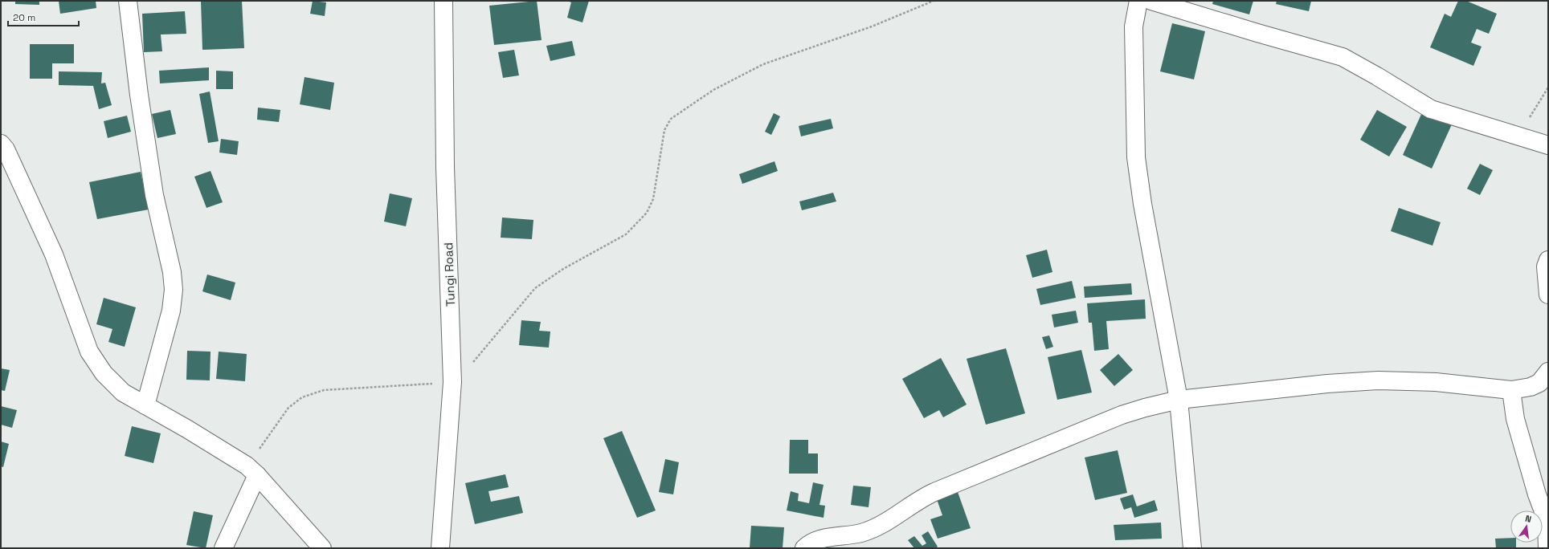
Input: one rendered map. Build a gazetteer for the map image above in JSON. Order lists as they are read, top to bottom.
{
  "streets": {
    "street": ["Tungi Road"]
  },
  "scale_bar": "20 m",
  "north": "top"
}
